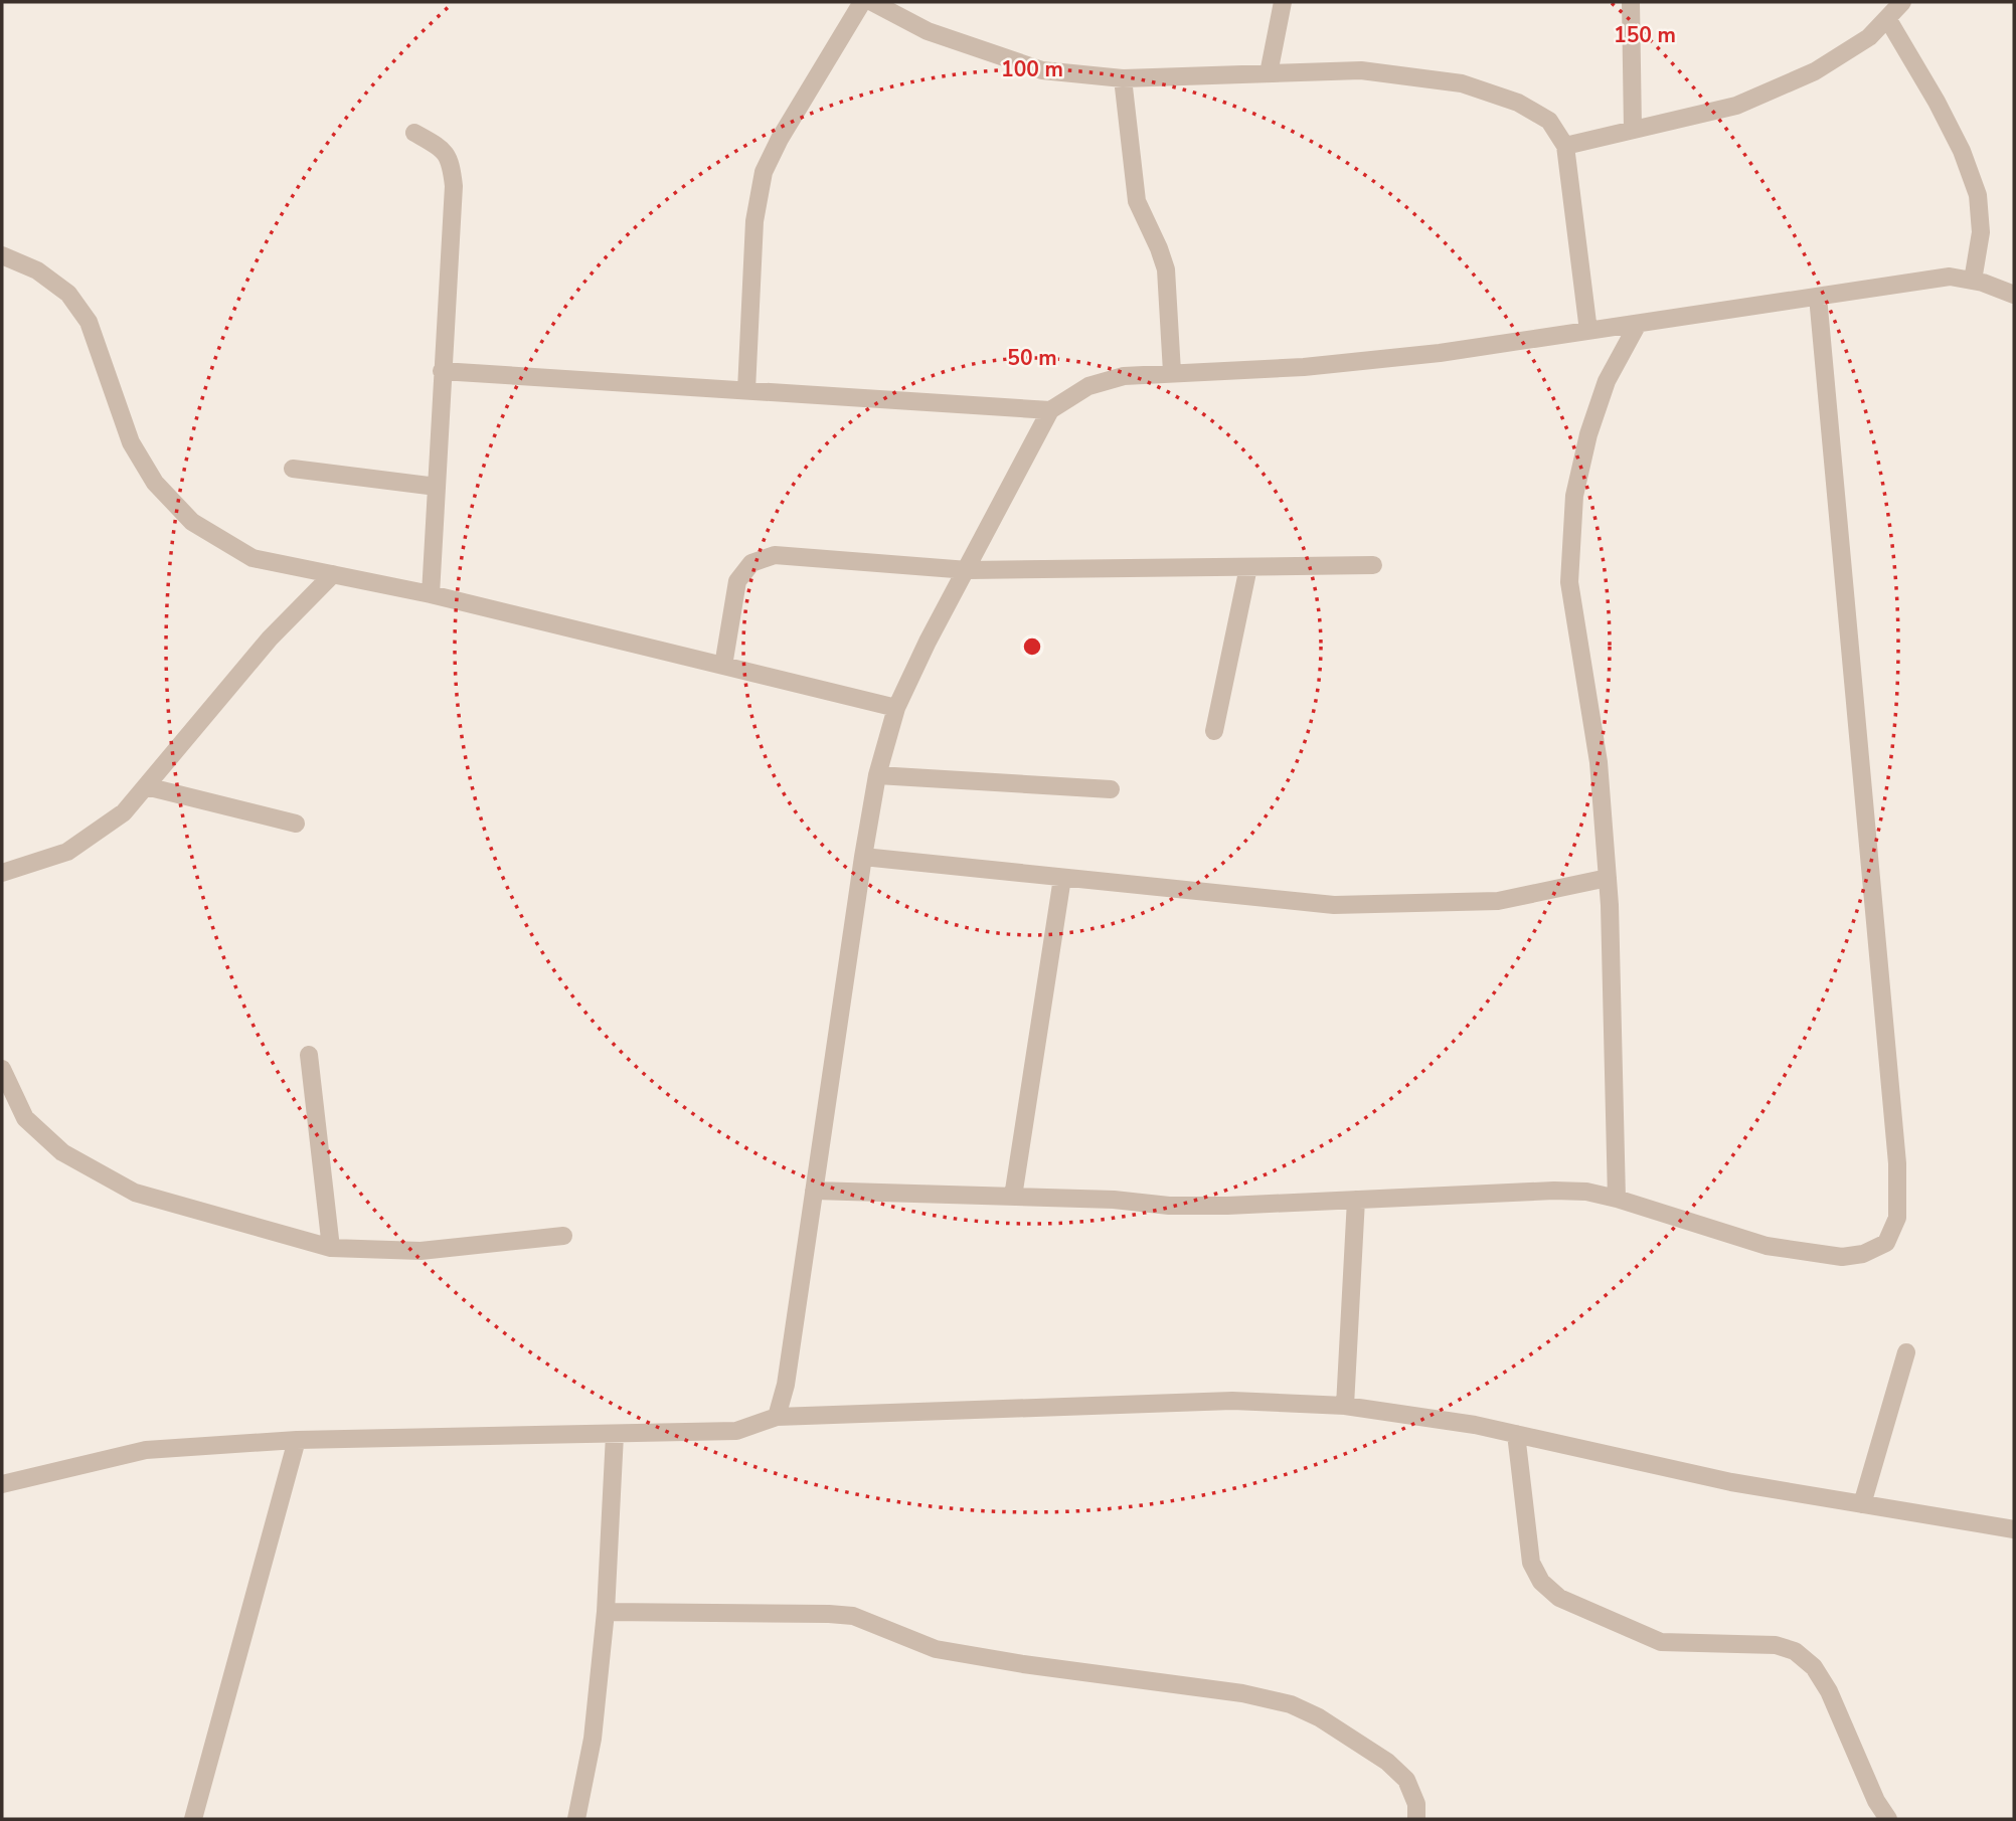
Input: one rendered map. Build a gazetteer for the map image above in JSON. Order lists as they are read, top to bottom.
{
  "rings": ["150 m", "100 m", "50 m"]
}
